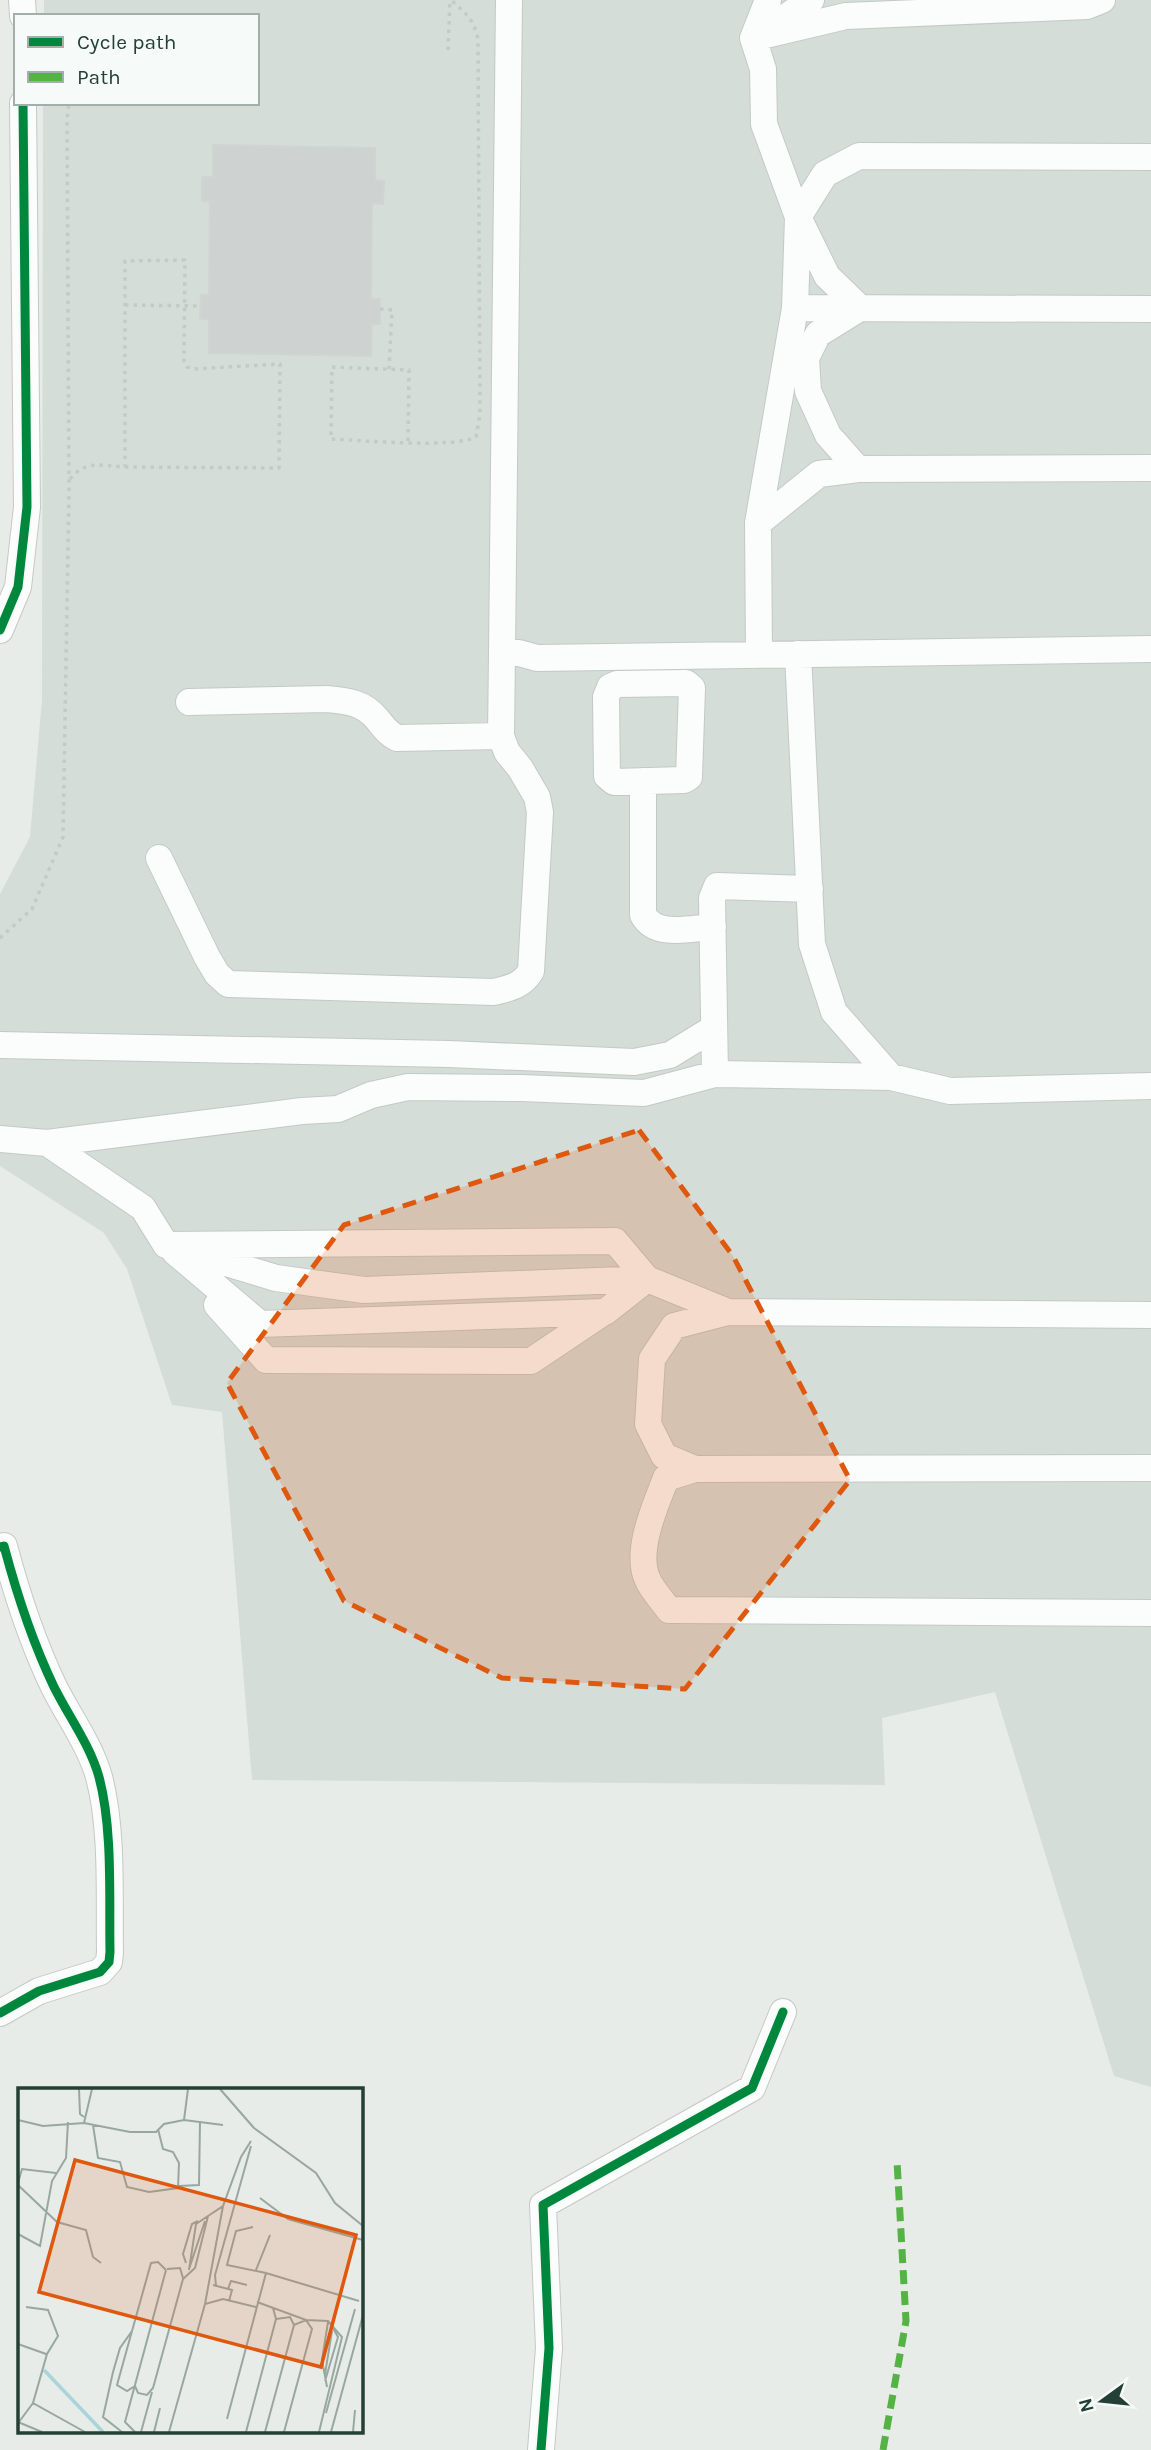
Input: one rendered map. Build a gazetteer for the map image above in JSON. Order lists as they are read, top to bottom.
{
  "legend": ["Cycle path", "Path"],
  "north": "left"
}
